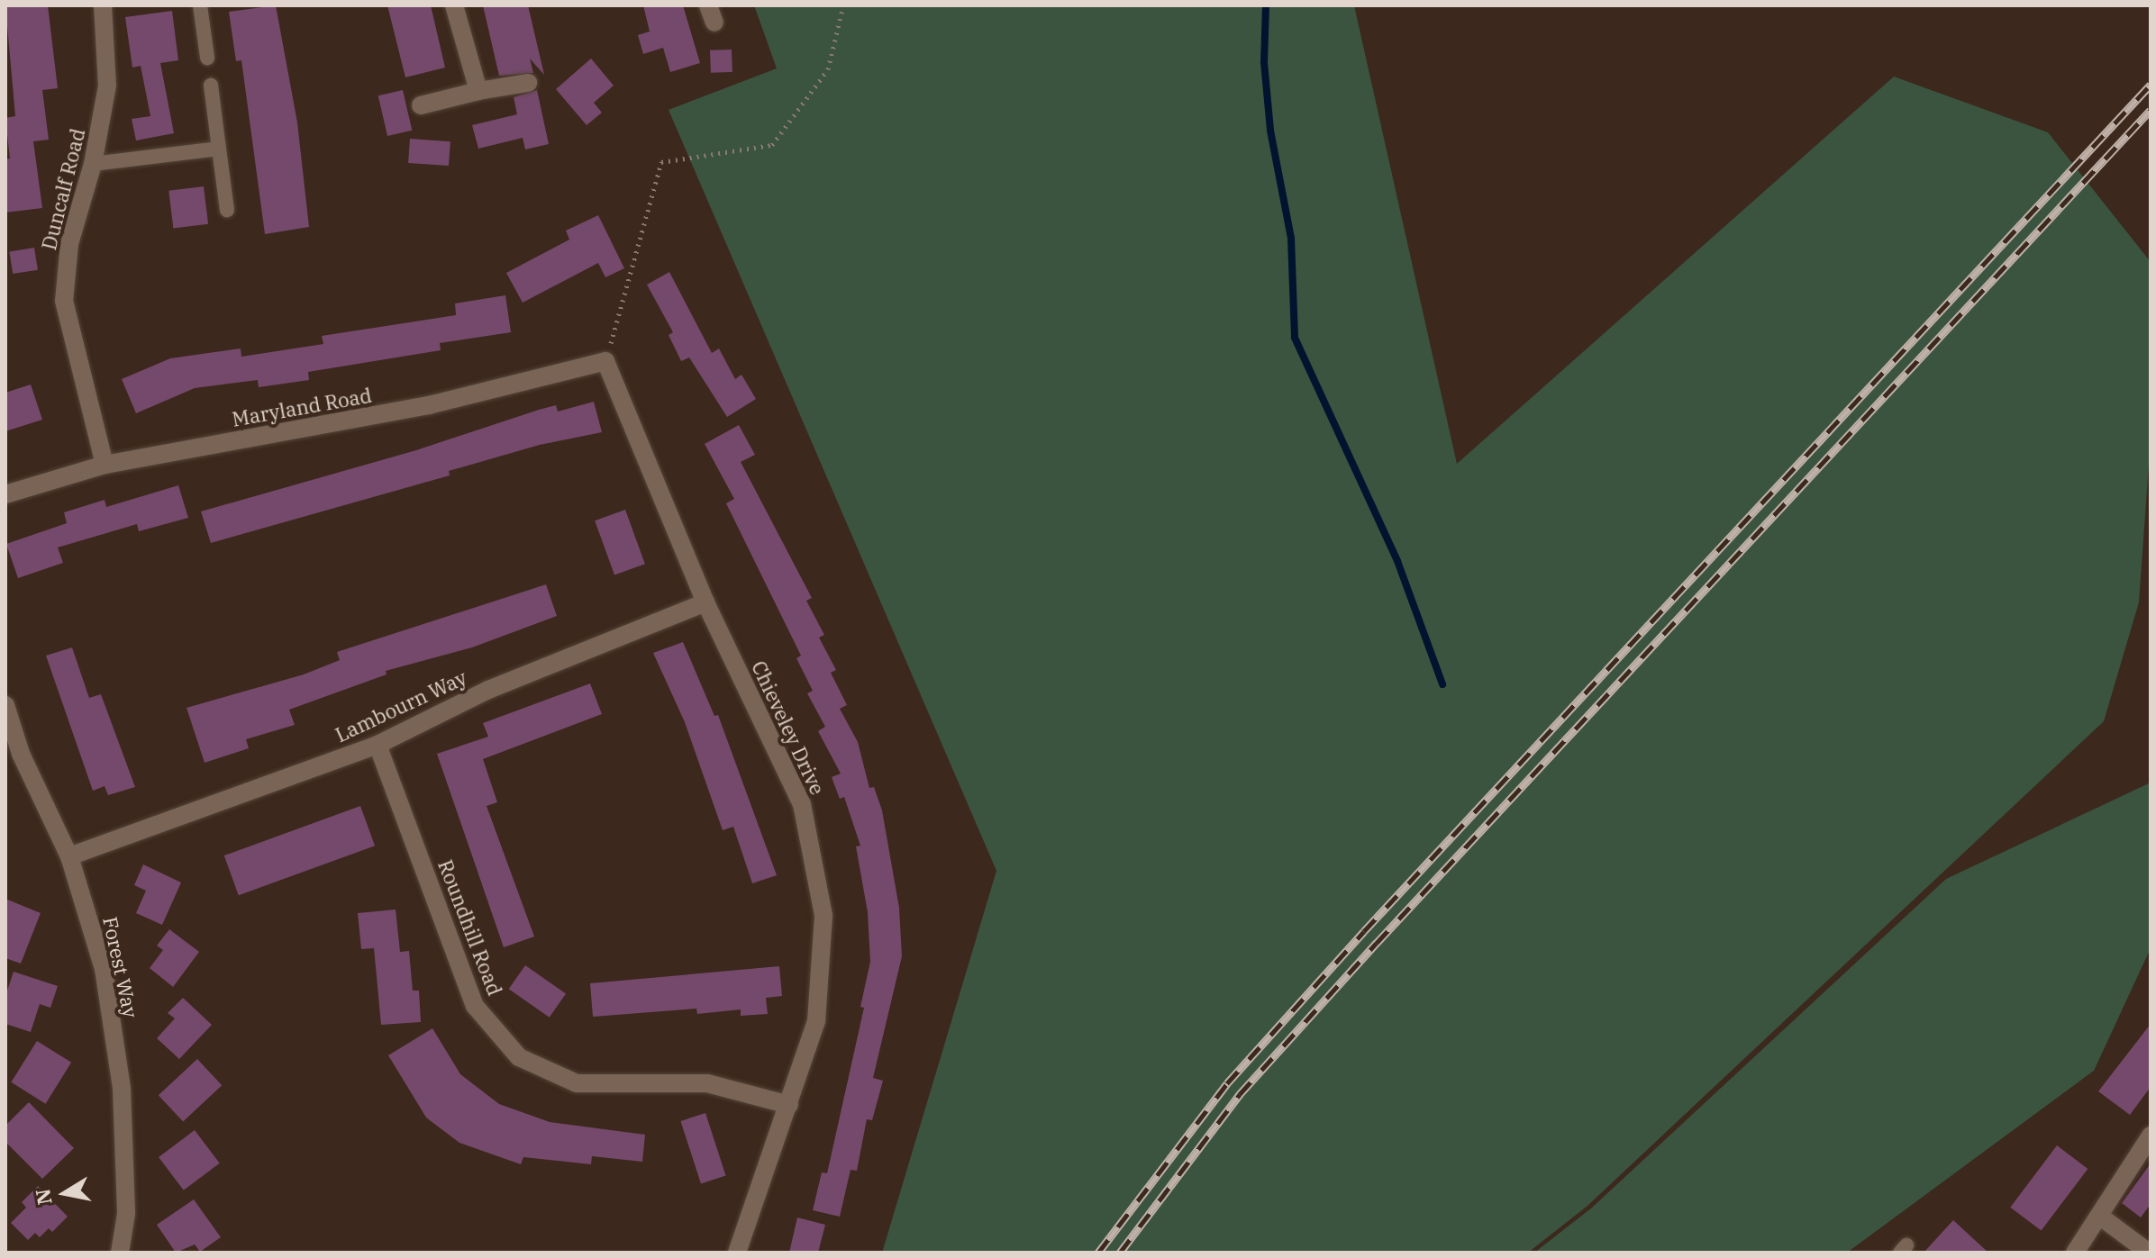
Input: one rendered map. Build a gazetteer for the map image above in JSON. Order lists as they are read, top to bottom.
{
  "streets": {
    "street": [
      "Duncalf Road",
      "Maryland Road",
      "Lambourn Way",
      "Chieveley Drive",
      "Roundhill Road",
      "Forest Way"
    ]
  },
  "crossings": [
    ["Duncalf Road", "Maryland Road"],
    ["Maryland Road", "Chieveley Drive"],
    ["Lambourn Way", "Chieveley Drive"],
    ["Lambourn Way", "Roundhill Road"],
    ["Lambourn Way", "Forest Way"],
    ["Chieveley Drive", "Roundhill Road"]
  ],
  "north": "left"
}
